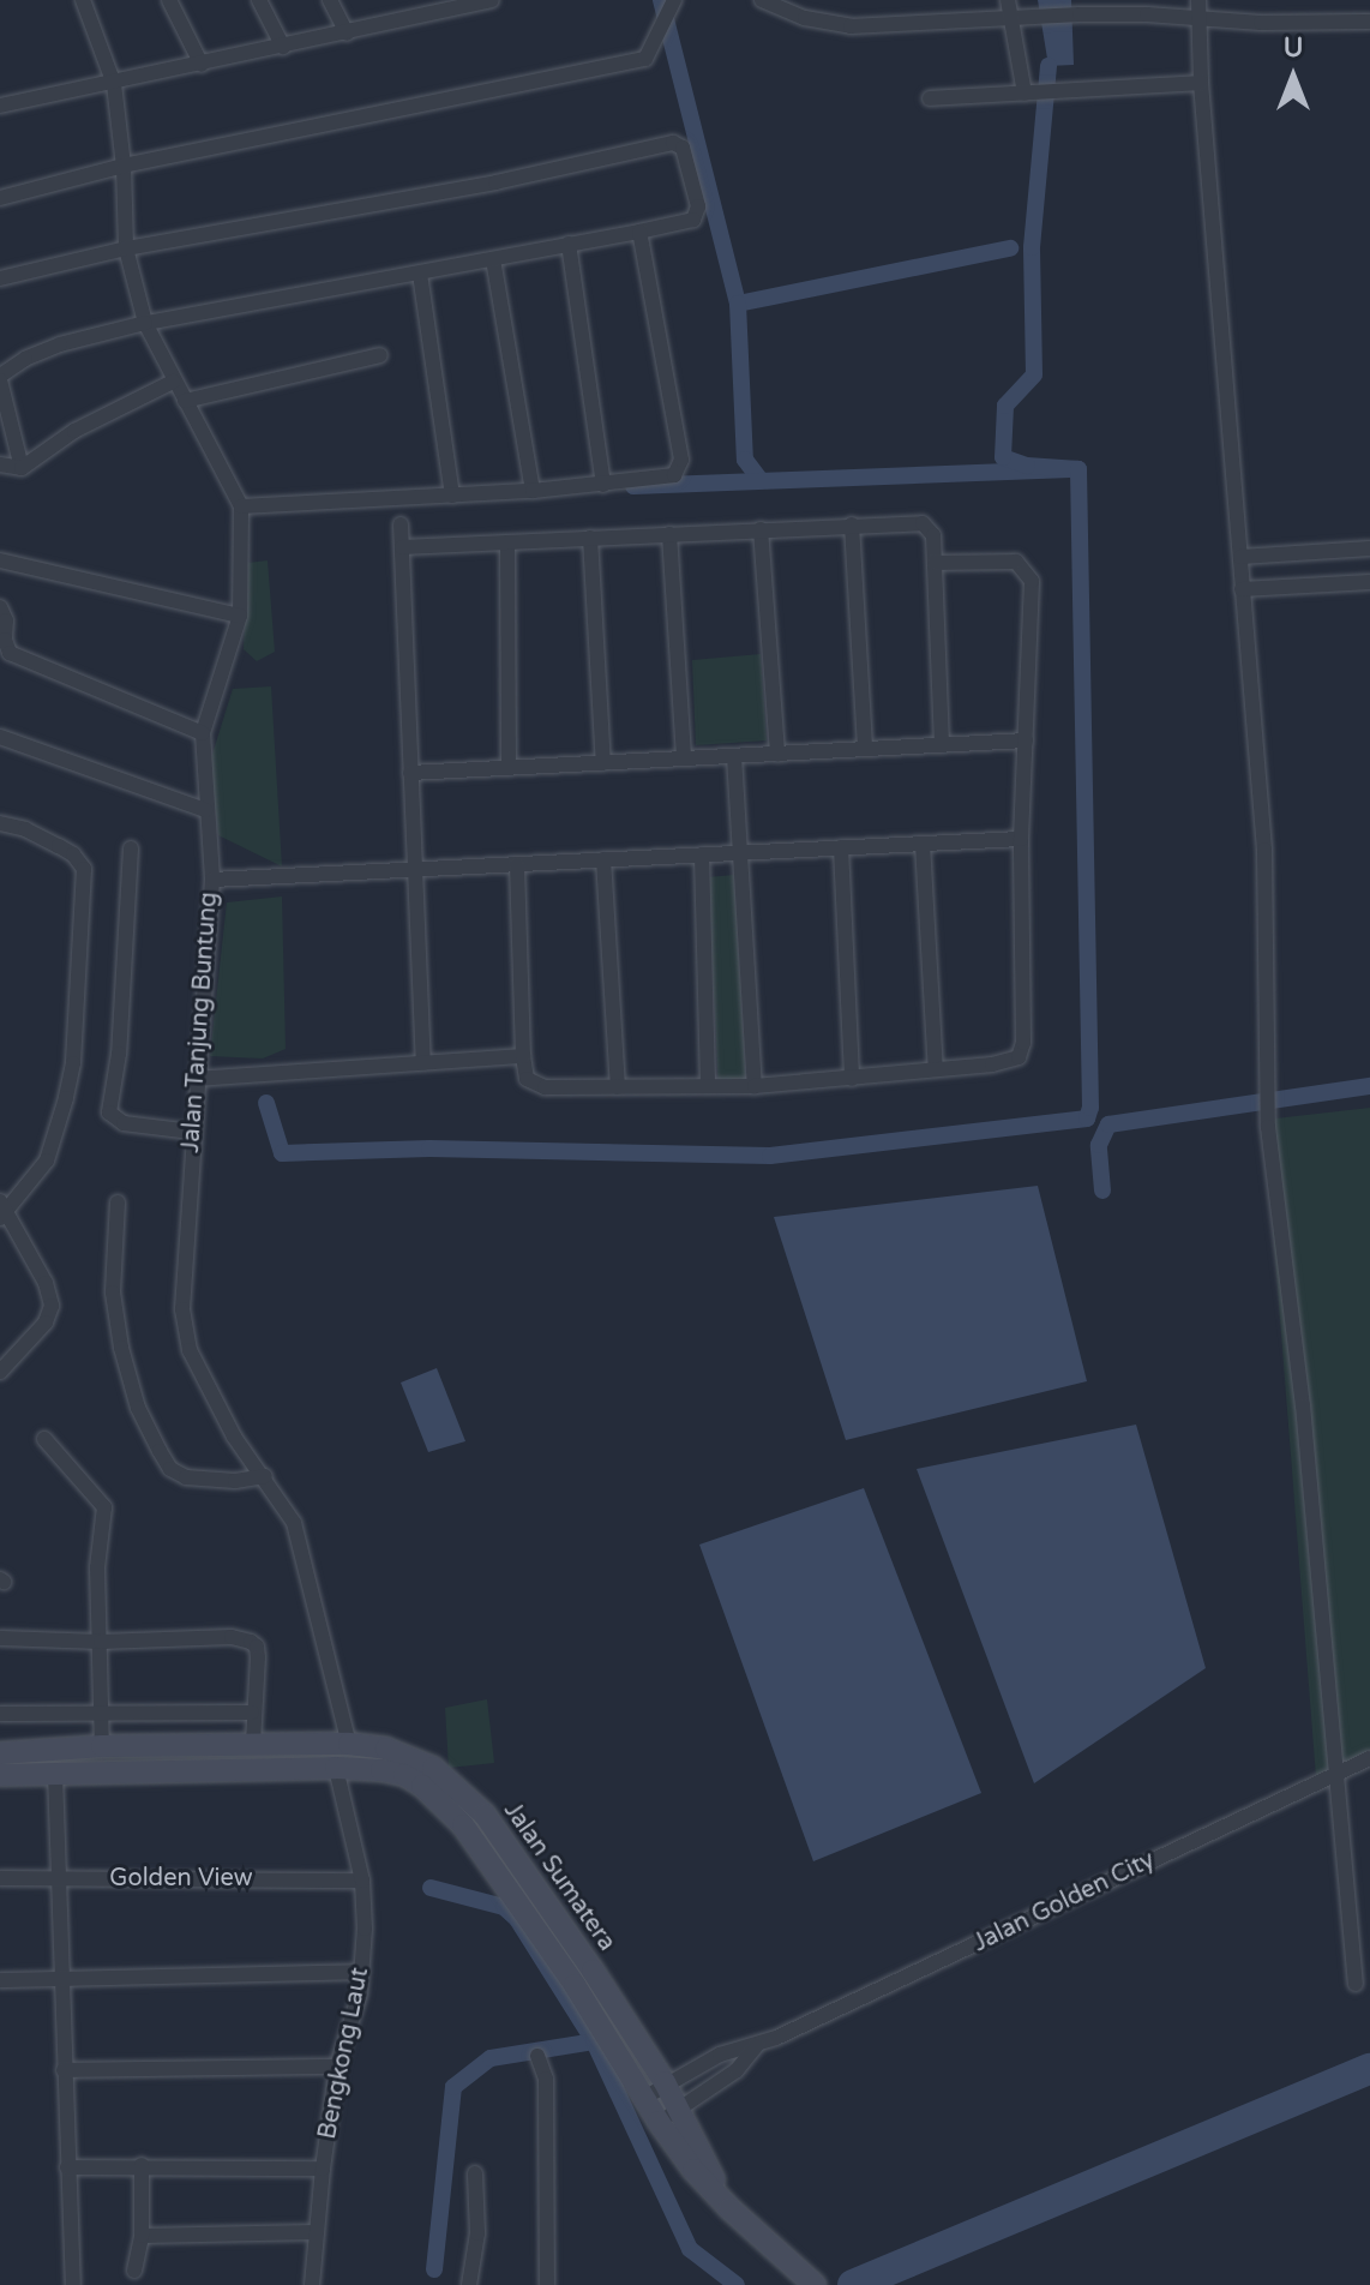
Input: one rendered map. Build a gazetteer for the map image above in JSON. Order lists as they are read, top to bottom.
{
  "streets": {
    "main road": ["Jalan Sumatera"],
    "street": [
      "Jalan Tanjung Buntung",
      "Golden View",
      "Jalan Golden City",
      "Bengkong Laut"
    ]
  },
  "crossings": [
    ["Jalan Tanjung Buntung", "Jalan Sumatera"],
    ["Jalan Sumatera", "Jalan Golden City"],
    ["Jalan Sumatera", "Bengkong Laut"],
    ["Golden View", "Bengkong Laut"]
  ],
  "north": "top"
}
